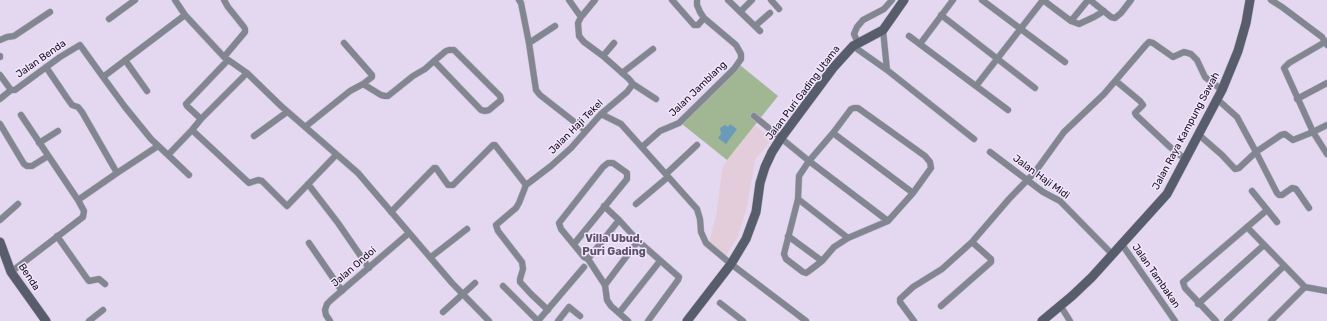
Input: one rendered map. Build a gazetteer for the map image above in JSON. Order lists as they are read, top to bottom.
{
  "streets": {
    "street": [
      "Jalan Benda",
      "Jalan Jamblang",
      "Jalan Puri Gading Utama",
      "Jalan Haji Tekel",
      "Jalan Raya Kampung Sawah",
      "Jalan Haji Midi",
      "Jalan Ondoi",
      "Jalan Tambakan",
      "Benda"
    ]
  },
  "crossings": [
    ["Jalan Raya Kampung Sawah", "Jalan Haji Midi"],
    ["Jalan Raya Kampung Sawah", "Jalan Tambakan"]
  ],
  "districts": ["Villa Ubud, Puri Gading"]
}
